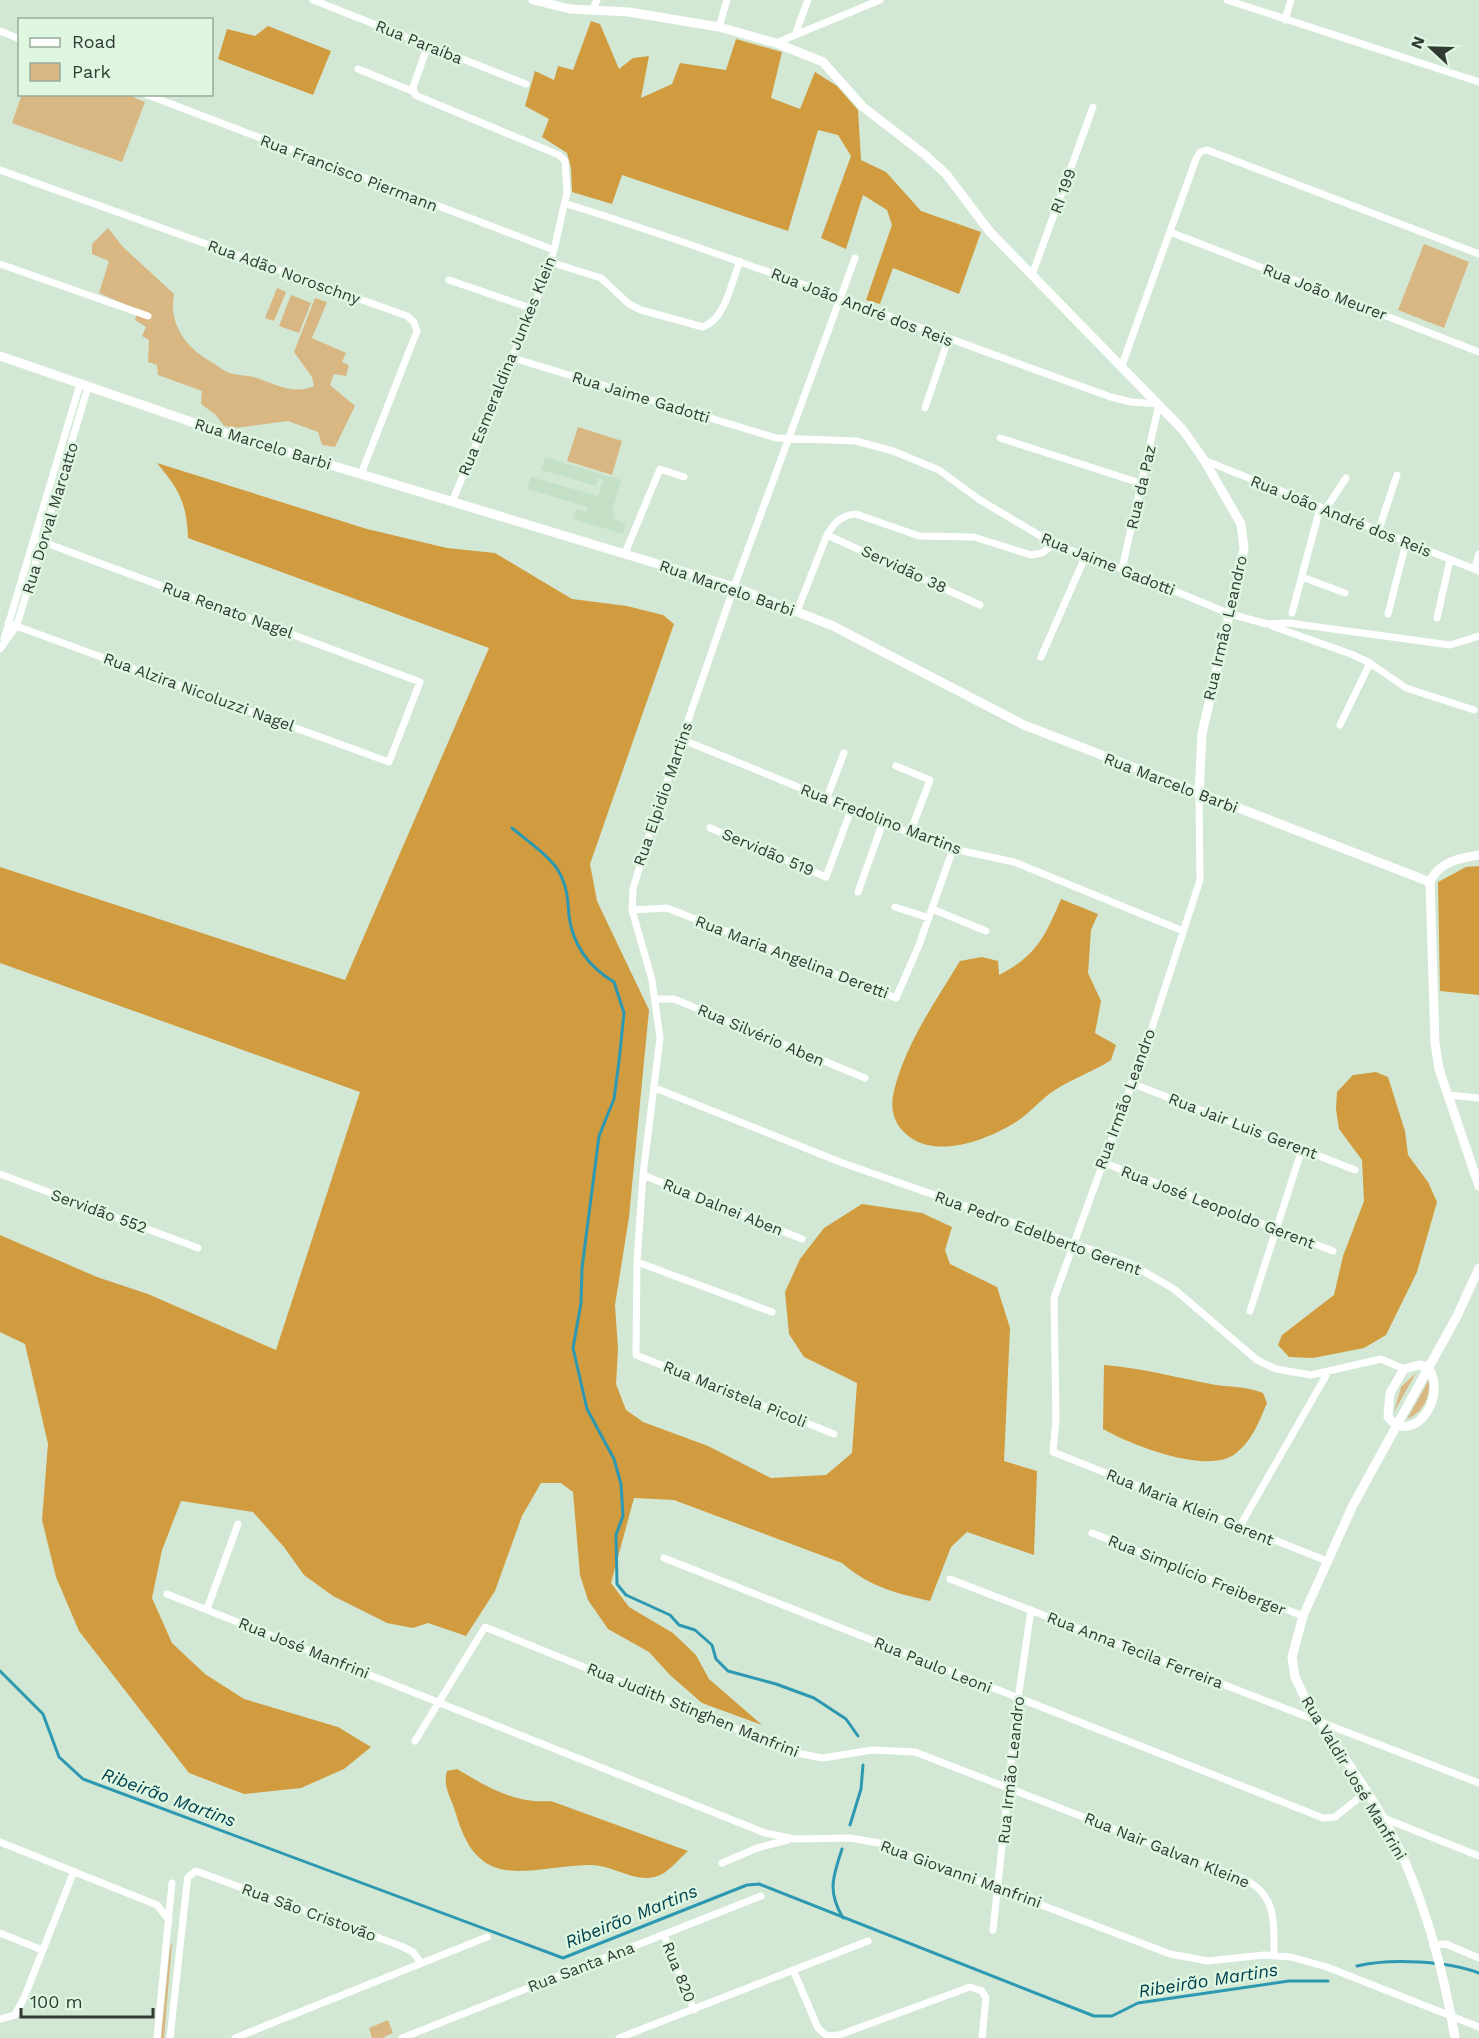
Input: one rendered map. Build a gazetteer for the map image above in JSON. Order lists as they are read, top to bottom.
{
  "streets": {
    "street": [
      "Rua Paraíba",
      "Rua Francisco Piermann",
      "RI 199",
      "Rua Adão Noroschny",
      "Rua João Meurer",
      "Rua João André dos Reis",
      "Rua Esmeraldina Junkes Klein",
      "Rua Jaime Gadotti",
      "Rua Marcelo Barbi",
      "Rua da Paz",
      "Rua Dorval Marcatto",
      "Servidão 38",
      "Rua Renato Nagel",
      "Rua Irmão Leandro",
      "Rua Alzira Nicoluzzi Nagel",
      "Rua Elpidio Martins",
      "Rua Fredolino Martins",
      "Servidão 519",
      "Rua Maria Angelina Deretti",
      "Rua Silvério Aben",
      "Rua Jair Luis Gerent",
      "Rua Dalnei Aben",
      "Rua José Leopoldo Gerent",
      "Servidão 552",
      "Rua Pedro Edelberto Gerent",
      "Rua Maristela Picoli",
      "Rua Maria Klein Gerent",
      "Rua Simplício Freiberger",
      "Rua José Manfrini",
      "Rua Anna Tecila Ferreira",
      "Rua Paulo Leoni",
      "Rua Judith Stinghen Manfrini",
      "Rua Valdir José Manfrini",
      "Rua Nair Galvan Kleine",
      "Rua Giovanni Manfrini",
      "Rua São Cristovão",
      "Rua Santa Ana",
      "Rua 820"
    ]
  },
  "crossings": [
    ["Rua Francisco Piermann", "Rua Esmeraldina Junkes Klein"],
    ["RI 199", "Rua Irmão Leandro"],
    ["Rua Adão Noroschny", "Rua Marcelo Barbi"],
    ["Rua João André dos Reis", "Rua Esmeraldina Junkes Klein"],
    ["Rua João André dos Reis", "Rua da Paz"],
    ["Rua João André dos Reis", "Rua Irmão Leandro"],
    ["Rua João André dos Reis", "Rua Elpidio Martins"],
    ["Rua Esmeraldina Junkes Klein", "Rua Jaime Gadotti"],
    ["Rua Esmeraldina Junkes Klein", "Rua Marcelo Barbi"],
    ["Rua Jaime Gadotti", "Rua da Paz"],
    ["Rua Jaime Gadotti", "Rua Irmão Leandro"],
    ["Rua Jaime Gadotti", "Rua Elpidio Martins"],
    ["Rua Marcelo Barbi", "Rua Dorval Marcatto"],
    ["Rua Marcelo Barbi", "Rua Irmão Leandro"],
    ["Rua Marcelo Barbi", "Rua Elpidio Martins"],
    ["Rua da Paz", "Rua Irmão Leandro"],
    ["Rua Dorval Marcatto", "Rua Renato Nagel"],
    ["Rua Dorval Marcatto", "Rua Alzira Nicoluzzi Nagel"],
    ["Rua Renato Nagel", "Rua Alzira Nicoluzzi Nagel"],
    ["Rua Irmão Leandro", "Rua Fredolino Martins"],
    ["Rua Irmão Leandro", "Rua Jair Luis Gerent"],
    ["Rua Irmão Leandro", "Rua José Leopoldo Gerent"],
    ["Rua Irmão Leandro", "Rua Pedro Edelberto Gerent"],
    ["Rua Irmão Leandro", "Rua Maria Klein Gerent"],
    ["Rua Irmão Leandro", "Rua Anna Tecila Ferreira"],
    ["Rua Irmão Leandro", "Rua Paulo Leoni"],
    ["Rua Irmão Leandro", "Rua Judith Stinghen Manfrini"],
    ["Rua Irmão Leandro", "Rua Nair Galvan Kleine"],
    ["Rua Irmão Leandro", "Rua Giovanni Manfrini"],
    ["Rua Elpidio Martins", "Rua Fredolino Martins"],
    ["Rua Elpidio Martins", "Rua Maria Angelina Deretti"],
    ["Rua Elpidio Martins", "Rua Silvério Aben"],
    ["Rua Elpidio Martins", "Rua Dalnei Aben"],
    ["Rua Elpidio Martins", "Rua Pedro Edelberto Gerent"],
    ["Rua Elpidio Martins", "Rua Maristela Picoli"],
    ["Rua Fredolino Martins", "Servidão 519"],
    ["Rua Maria Klein Gerent", "Rua Valdir José Manfrini"],
    ["Rua Simplício Freiberger", "Rua Valdir José Manfrini"],
    ["Rua José Manfrini", "Rua Judith Stinghen Manfrini"],
    ["Rua José Manfrini", "Rua Giovanni Manfrini"],
    ["Rua Anna Tecila Ferreira", "Rua Valdir José Manfrini"],
    ["Rua Paulo Leoni", "Rua Valdir José Manfrini"],
    ["Rua Judith Stinghen Manfrini", "Rua Nair Galvan Kleine"],
    ["Rua Judith Stinghen Manfrini", "Rua Giovanni Manfrini"],
    ["Rua Valdir José Manfrini", "Rua Giovanni Manfrini"],
    ["Rua Nair Galvan Kleine", "Rua Giovanni Manfrini"],
    ["Rua Santa Ana", "Rua 820"]
  ],
  "water": ["Ribeirão Martins"],
  "legend": ["Road", "Park"],
  "scale_bar": "100 m",
  "north": "left"
}
